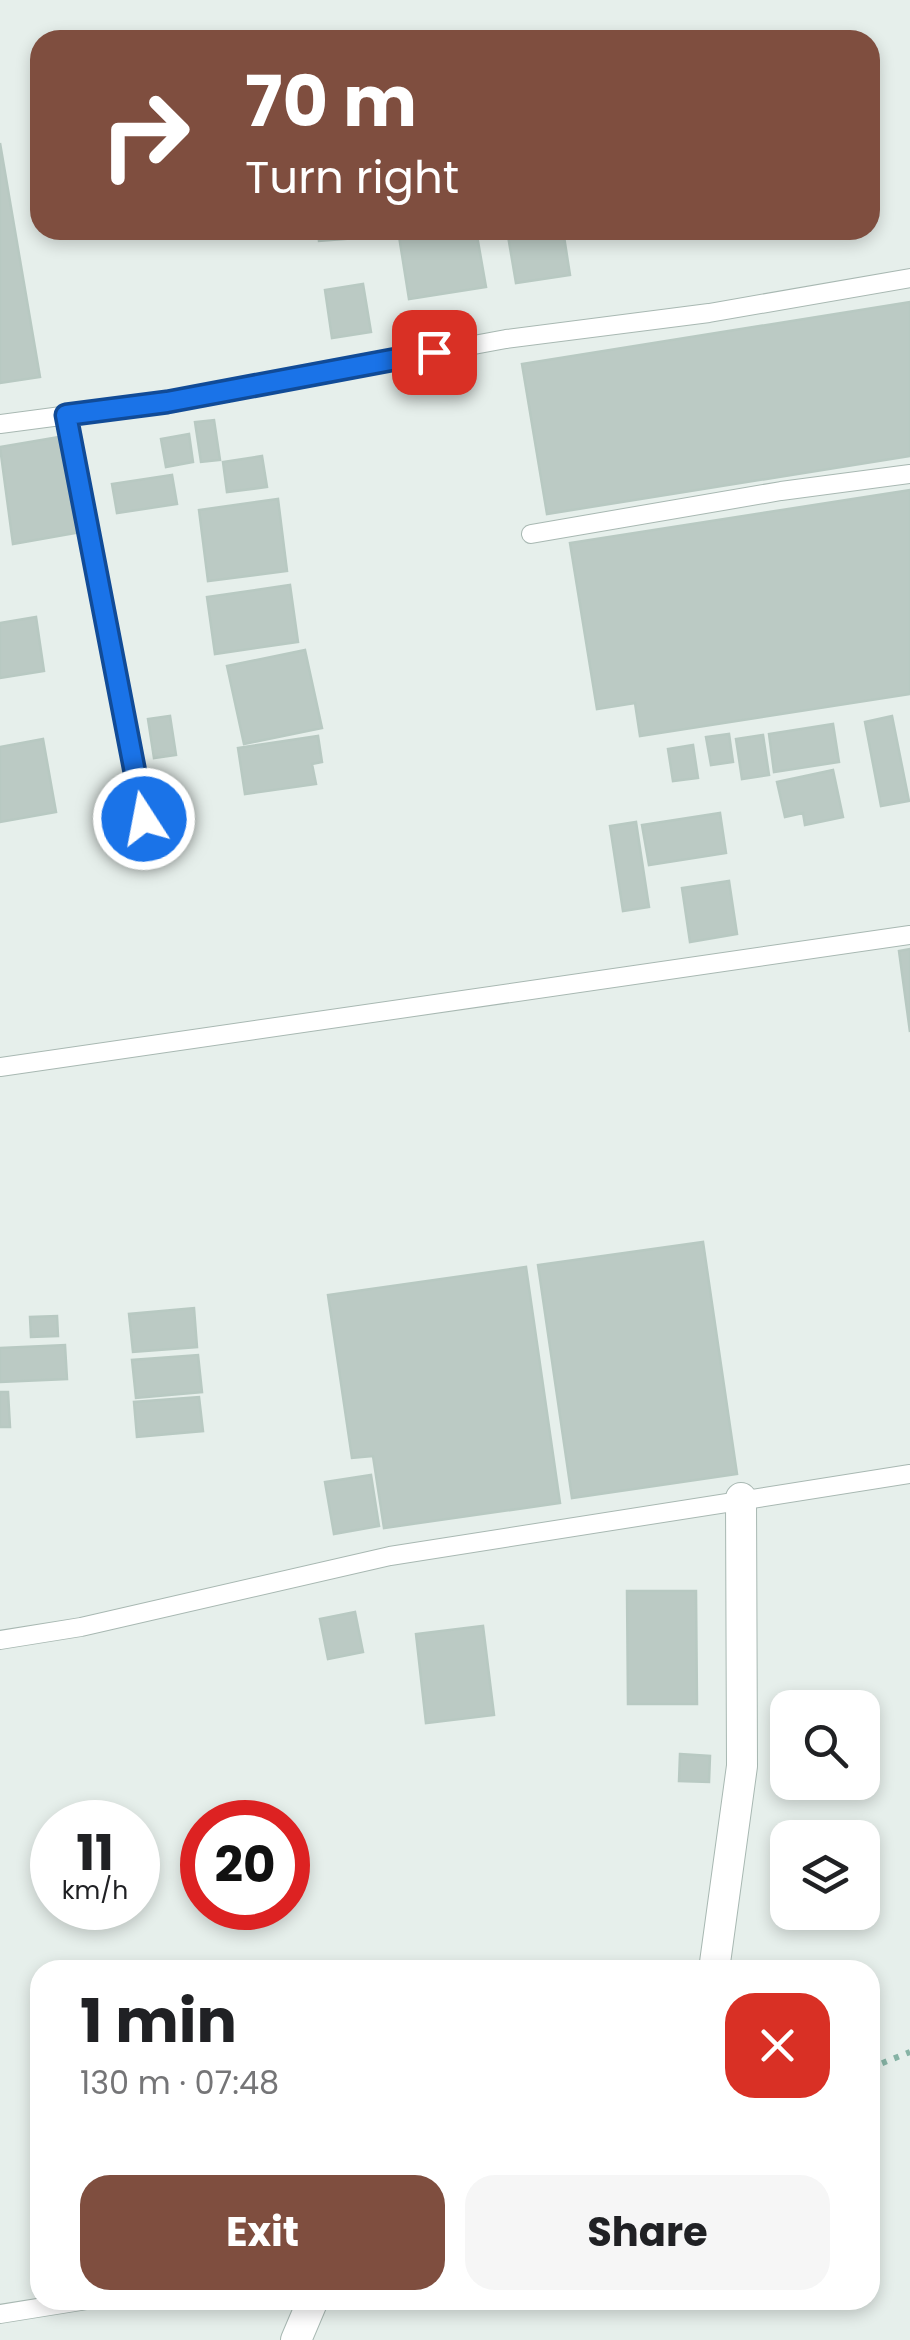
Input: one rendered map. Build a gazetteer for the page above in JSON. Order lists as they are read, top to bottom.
{
  "page": {
    "turn": ["70 m", "Turn right"],
    "speed": "11 km/h",
    "limit": "20",
    "heading": ["1 min", "130 m · 07:48"],
    "buttons": ["Exit", "Share"]
  }
}
